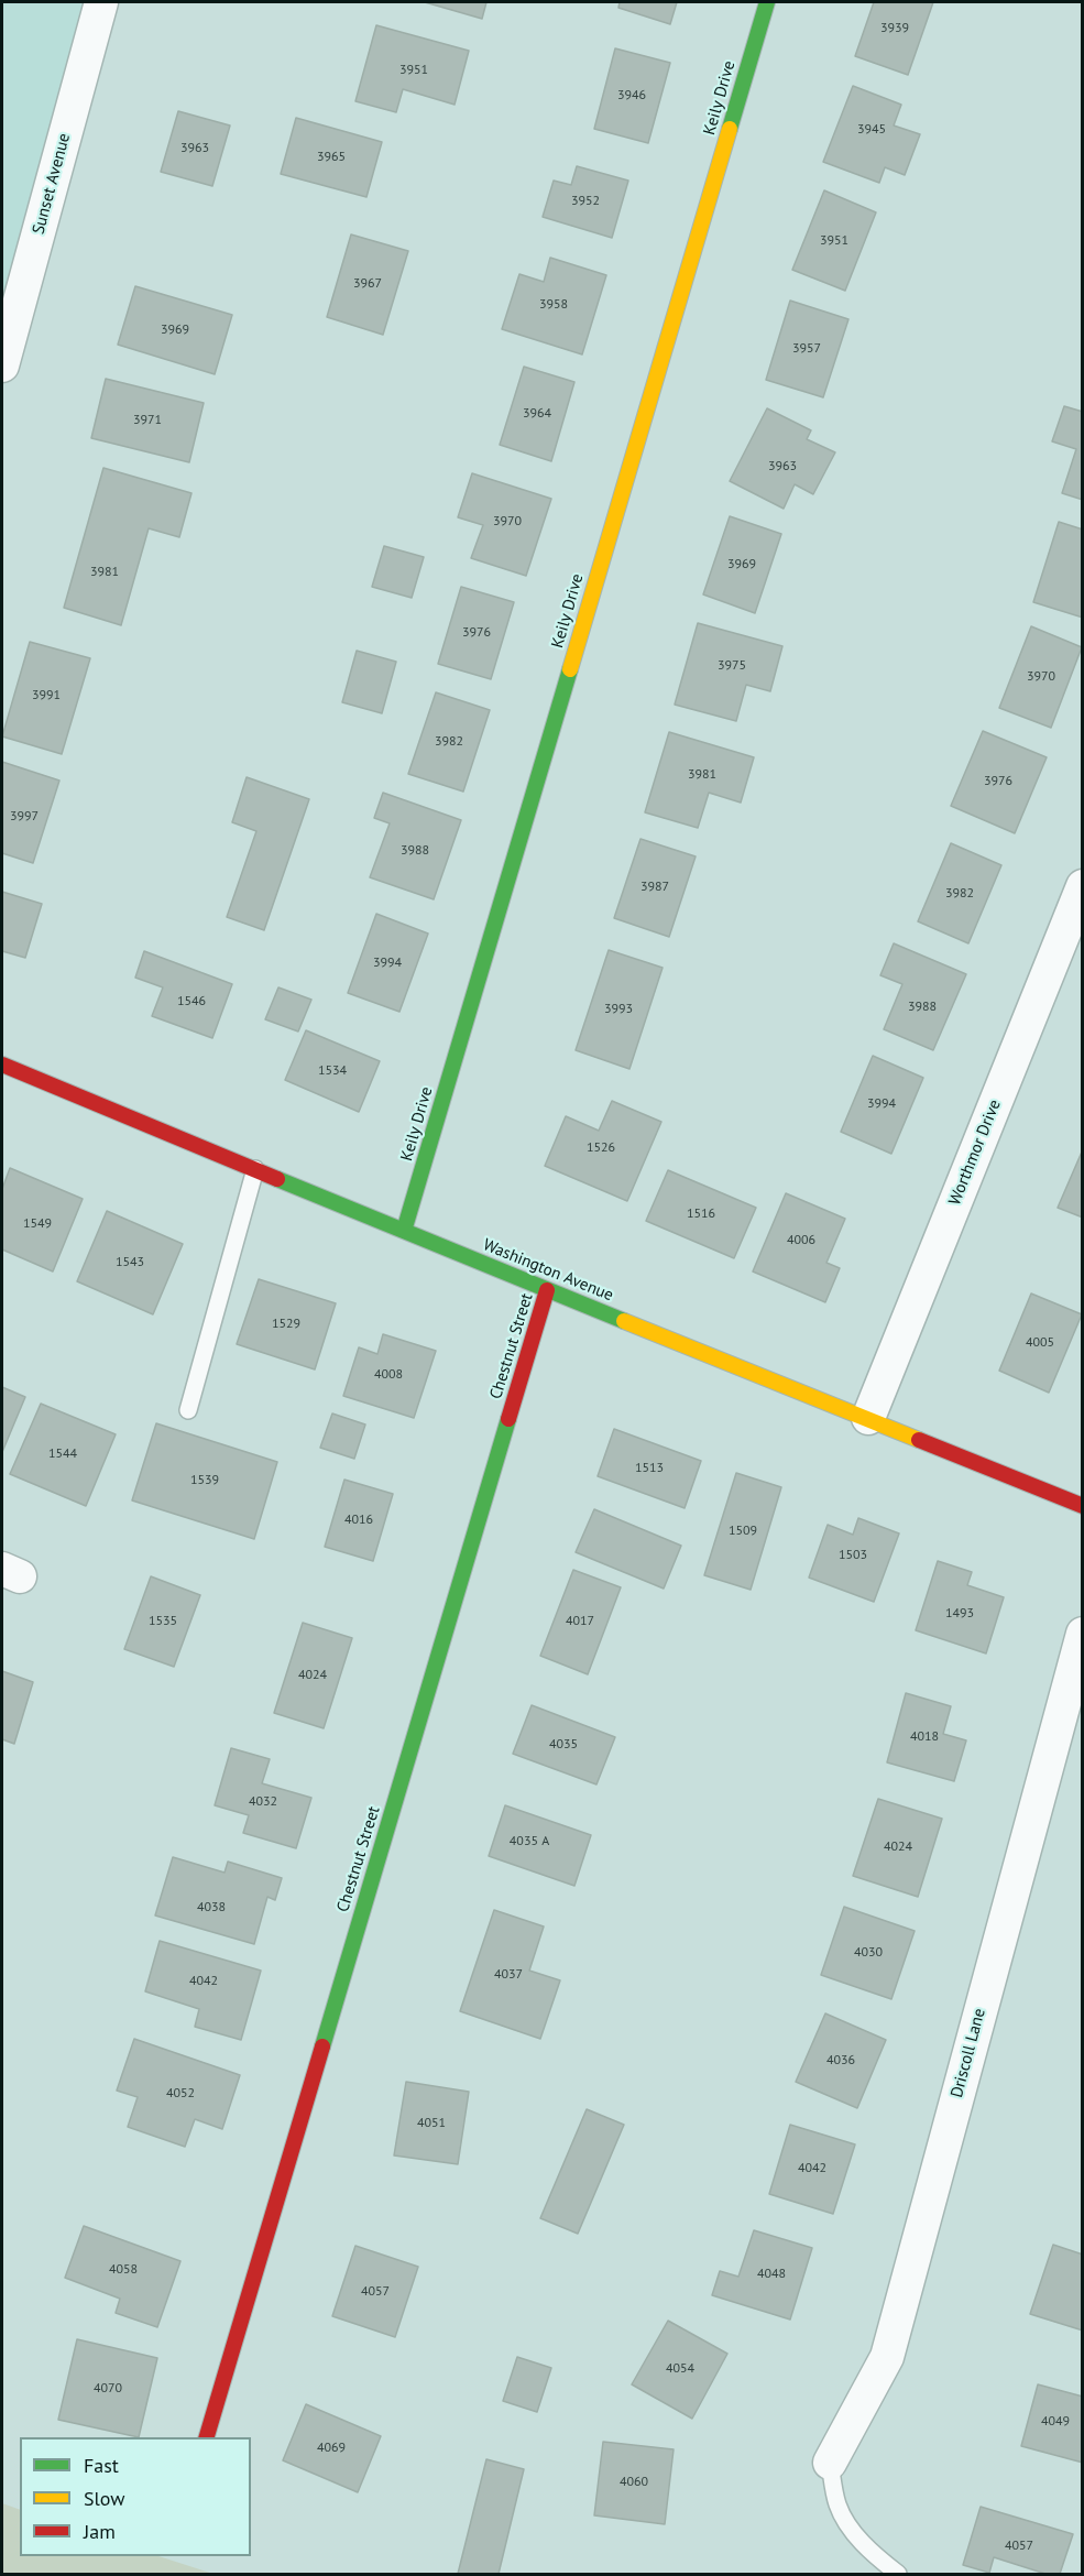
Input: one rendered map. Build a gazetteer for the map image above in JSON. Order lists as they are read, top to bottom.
{
  "streets": {
    "street": [
      "Keily Drive",
      "Sunset Avenue",
      "Worthmor Drive",
      "Washington Avenue",
      "Chestnut Street",
      "Driscoll Lane"
    ]
  },
  "crossings": [
    ["Keily Drive", "Washington Avenue"],
    ["Worthmor Drive", "Washington Avenue"],
    ["Washington Avenue", "Chestnut Street"]
  ],
  "house_numbers": [
    "3939",
    "3951",
    "3946",
    "3945",
    "3963",
    "3965",
    "3952",
    "3951",
    "3967",
    "3958",
    "3969",
    "3957",
    "3964",
    "3971",
    "3963",
    "3970",
    "3969",
    "3981",
    "3976",
    "3975",
    "3970",
    "3991",
    "3982",
    "3981",
    "3976",
    "3997",
    "3988",
    "3987",
    "3982",
    "3994",
    "1546",
    "3988",
    "3993",
    "1534",
    "3994",
    "1526",
    "1516",
    "1549",
    "4006",
    "1543",
    "1529",
    "4005",
    "4008",
    "1544",
    "1513",
    "1539",
    "4016",
    "1509",
    "1503",
    "1493",
    "1535",
    "4017",
    "4024",
    "4018",
    "4035",
    "4032",
    "4035 A",
    "4024",
    "4038",
    "4030",
    "4037",
    "4042",
    "4036",
    "4052",
    "4051",
    "4042",
    "4058",
    "4048",
    "4057",
    "4054",
    "4070",
    "4049",
    "4069",
    "4060",
    "4057"
  ],
  "legend": ["Fast", "Slow", "Jam"]
}
